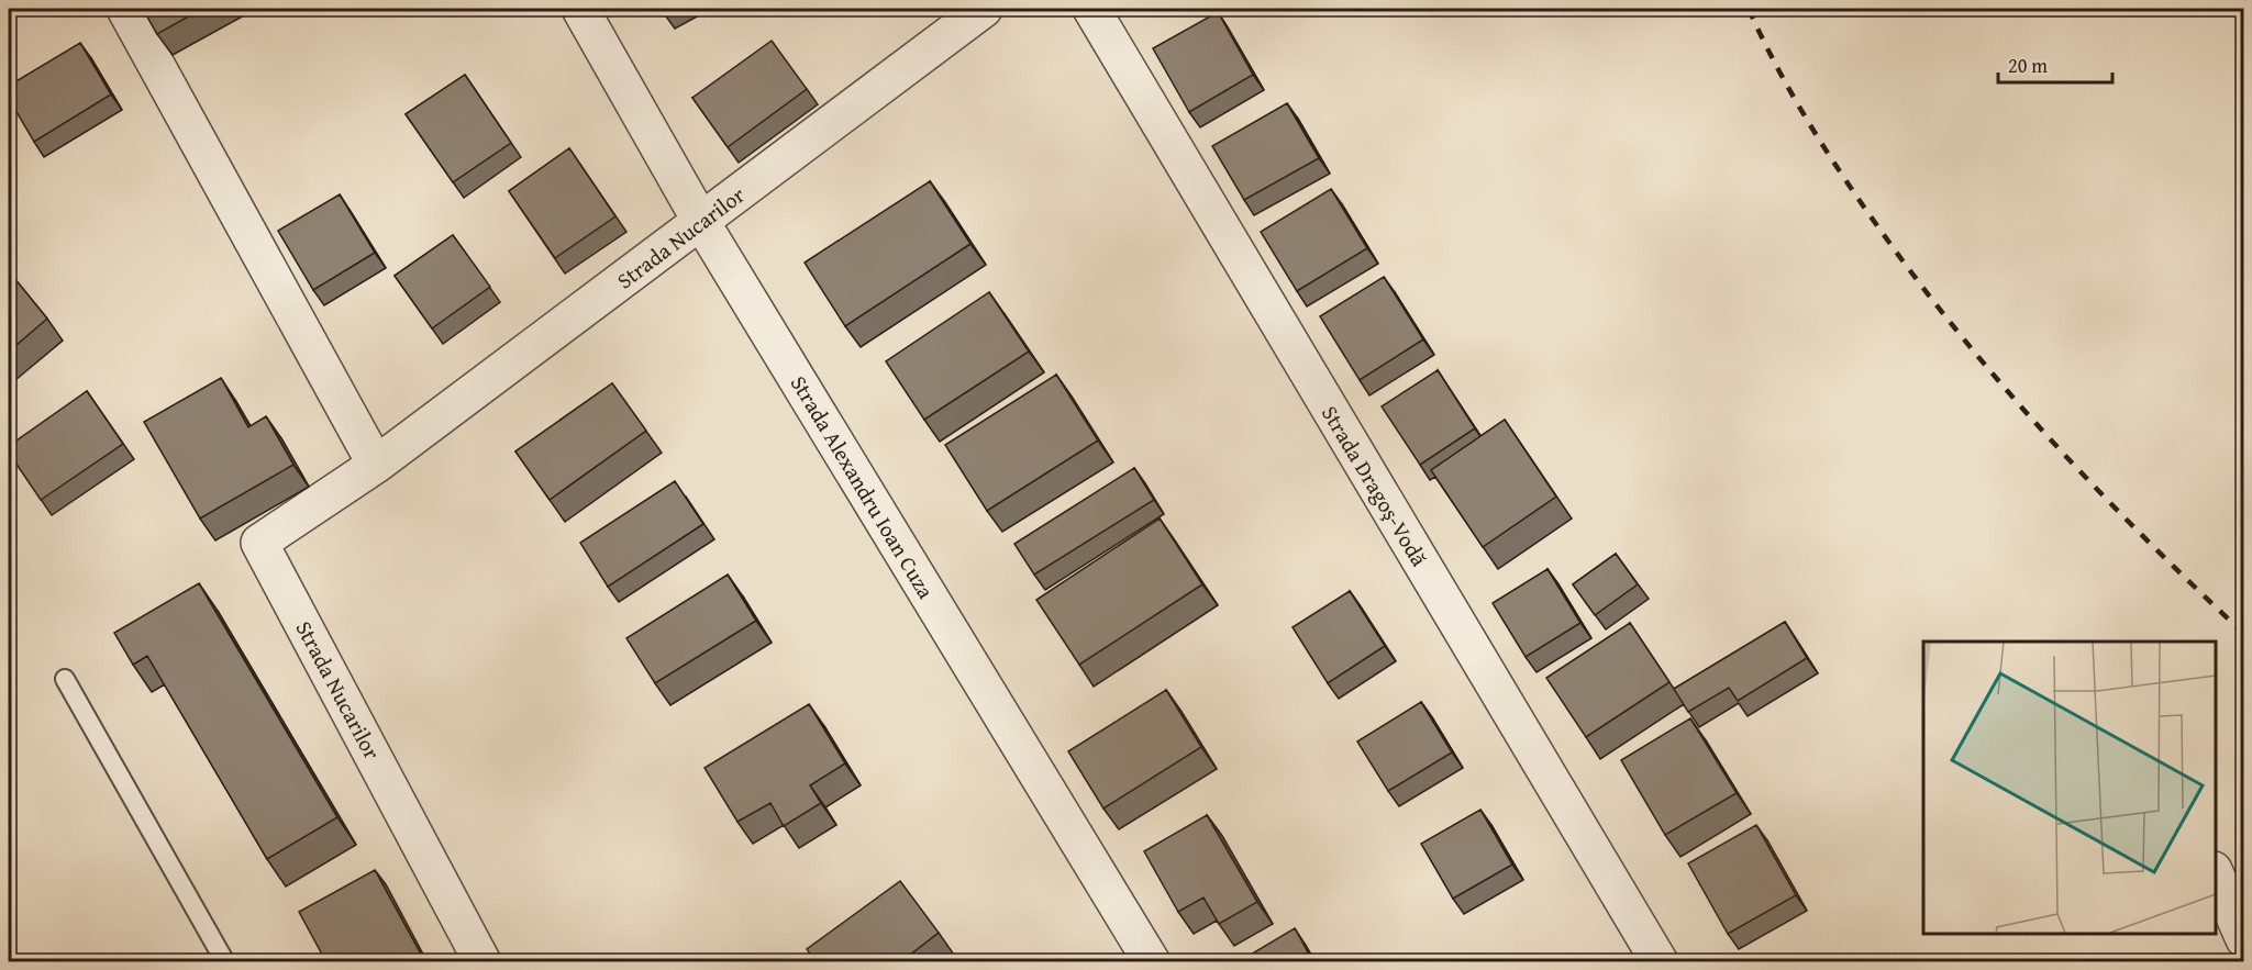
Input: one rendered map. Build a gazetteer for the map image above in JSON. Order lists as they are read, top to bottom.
{
  "streets": {
    "street": ["Strada Nucarilor", "Strada Dragoş-Vodă", "Strada Alexandru Ioan Cuza"]
  },
  "crossings": [
    ["Strada Nucarilor", "Strada Alexandru Ioan Cuza"]
  ],
  "scale_bar": "20 m"
}
